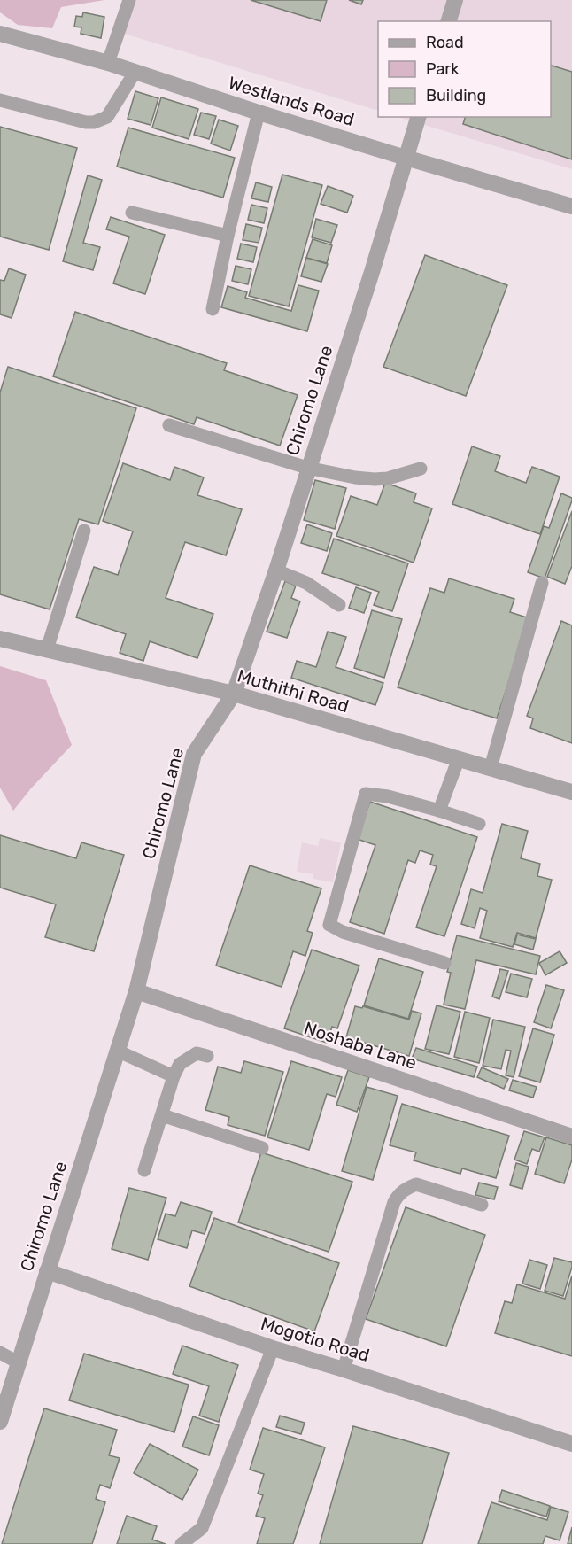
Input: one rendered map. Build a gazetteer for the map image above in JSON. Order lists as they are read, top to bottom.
{
  "streets": {
    "street": [
      "Westlands Road",
      "Chiromo Lane",
      "Muthithi Road",
      "Noshaba Lane",
      "Mogotio Road"
    ]
  },
  "crossings": [
    ["Westlands Road", "Chiromo Lane"],
    ["Chiromo Lane", "Muthithi Road"],
    ["Chiromo Lane", "Noshaba Lane"],
    ["Chiromo Lane", "Mogotio Road"]
  ],
  "legend": ["Road", "Park", "Building"]
}
